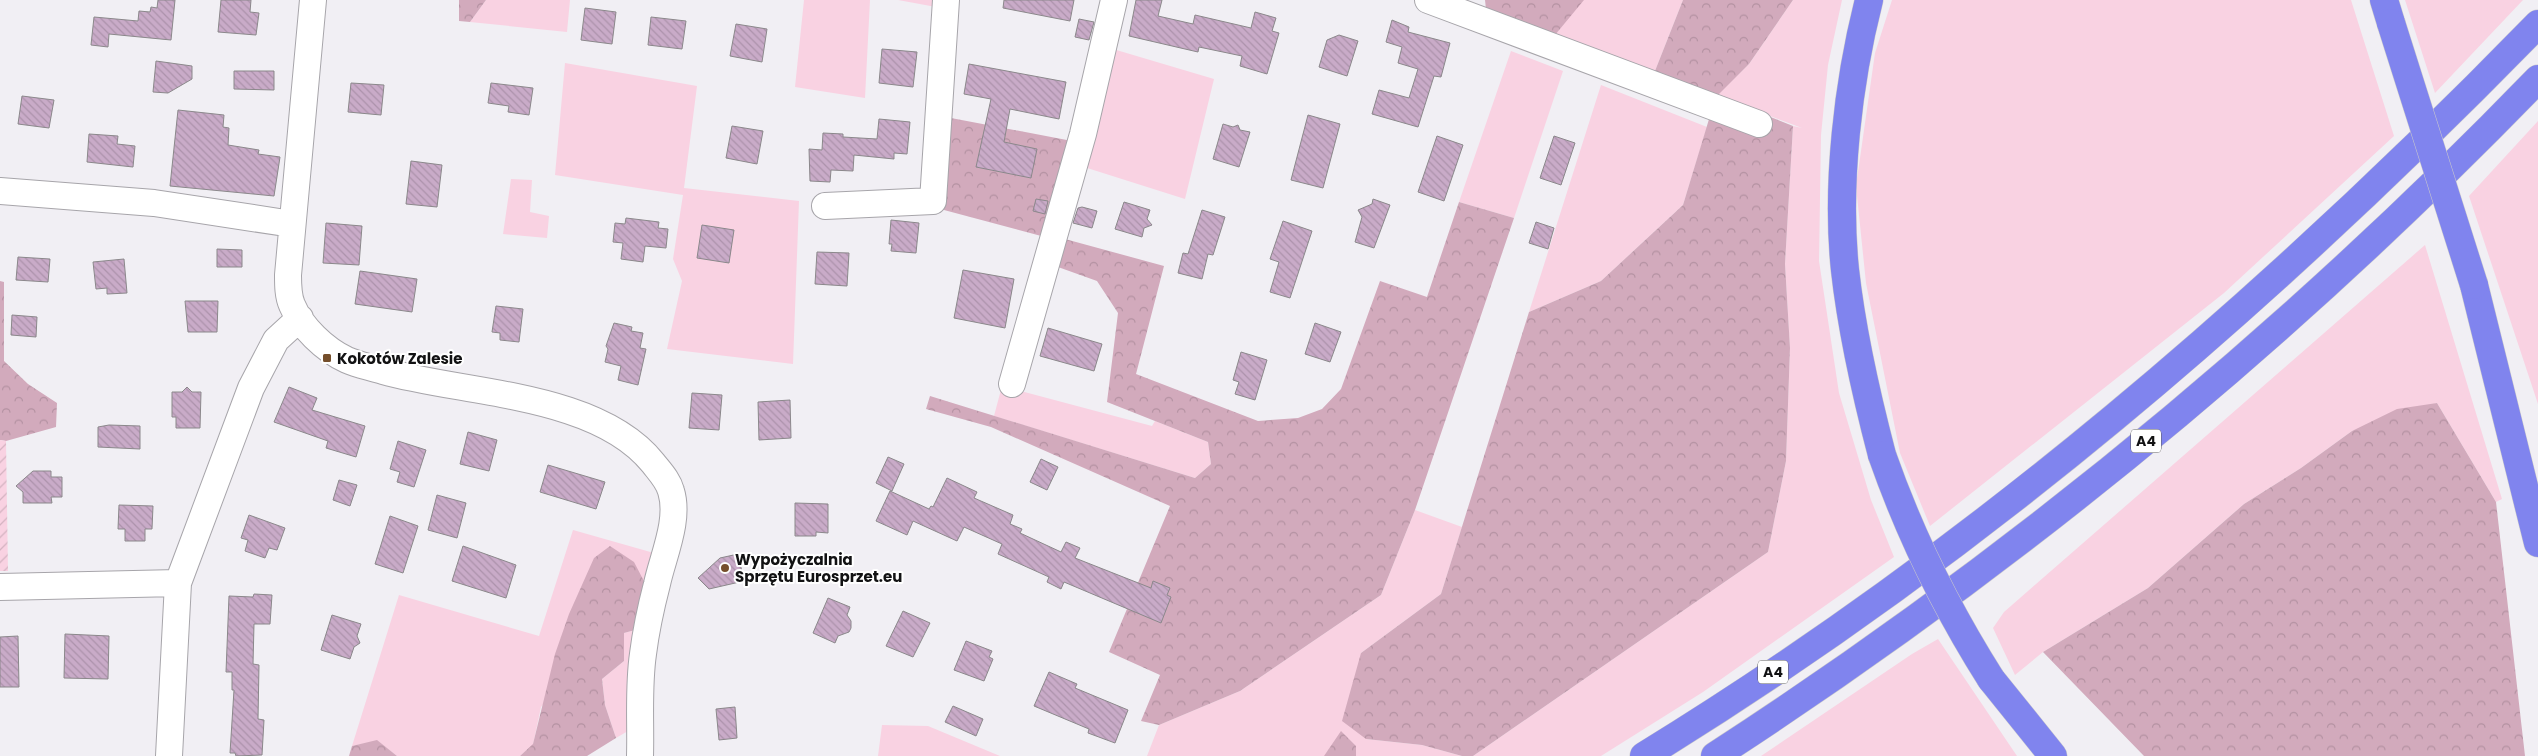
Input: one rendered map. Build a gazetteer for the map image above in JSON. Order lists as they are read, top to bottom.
{
  "streets": {
    "highway": ["A4"]
  },
  "places": {
    "transit": ["Kokotów Zalesie"],
    "other": ["Wypożyczalnia Sprzętu Eurosprzet.eu"]
  }
}
